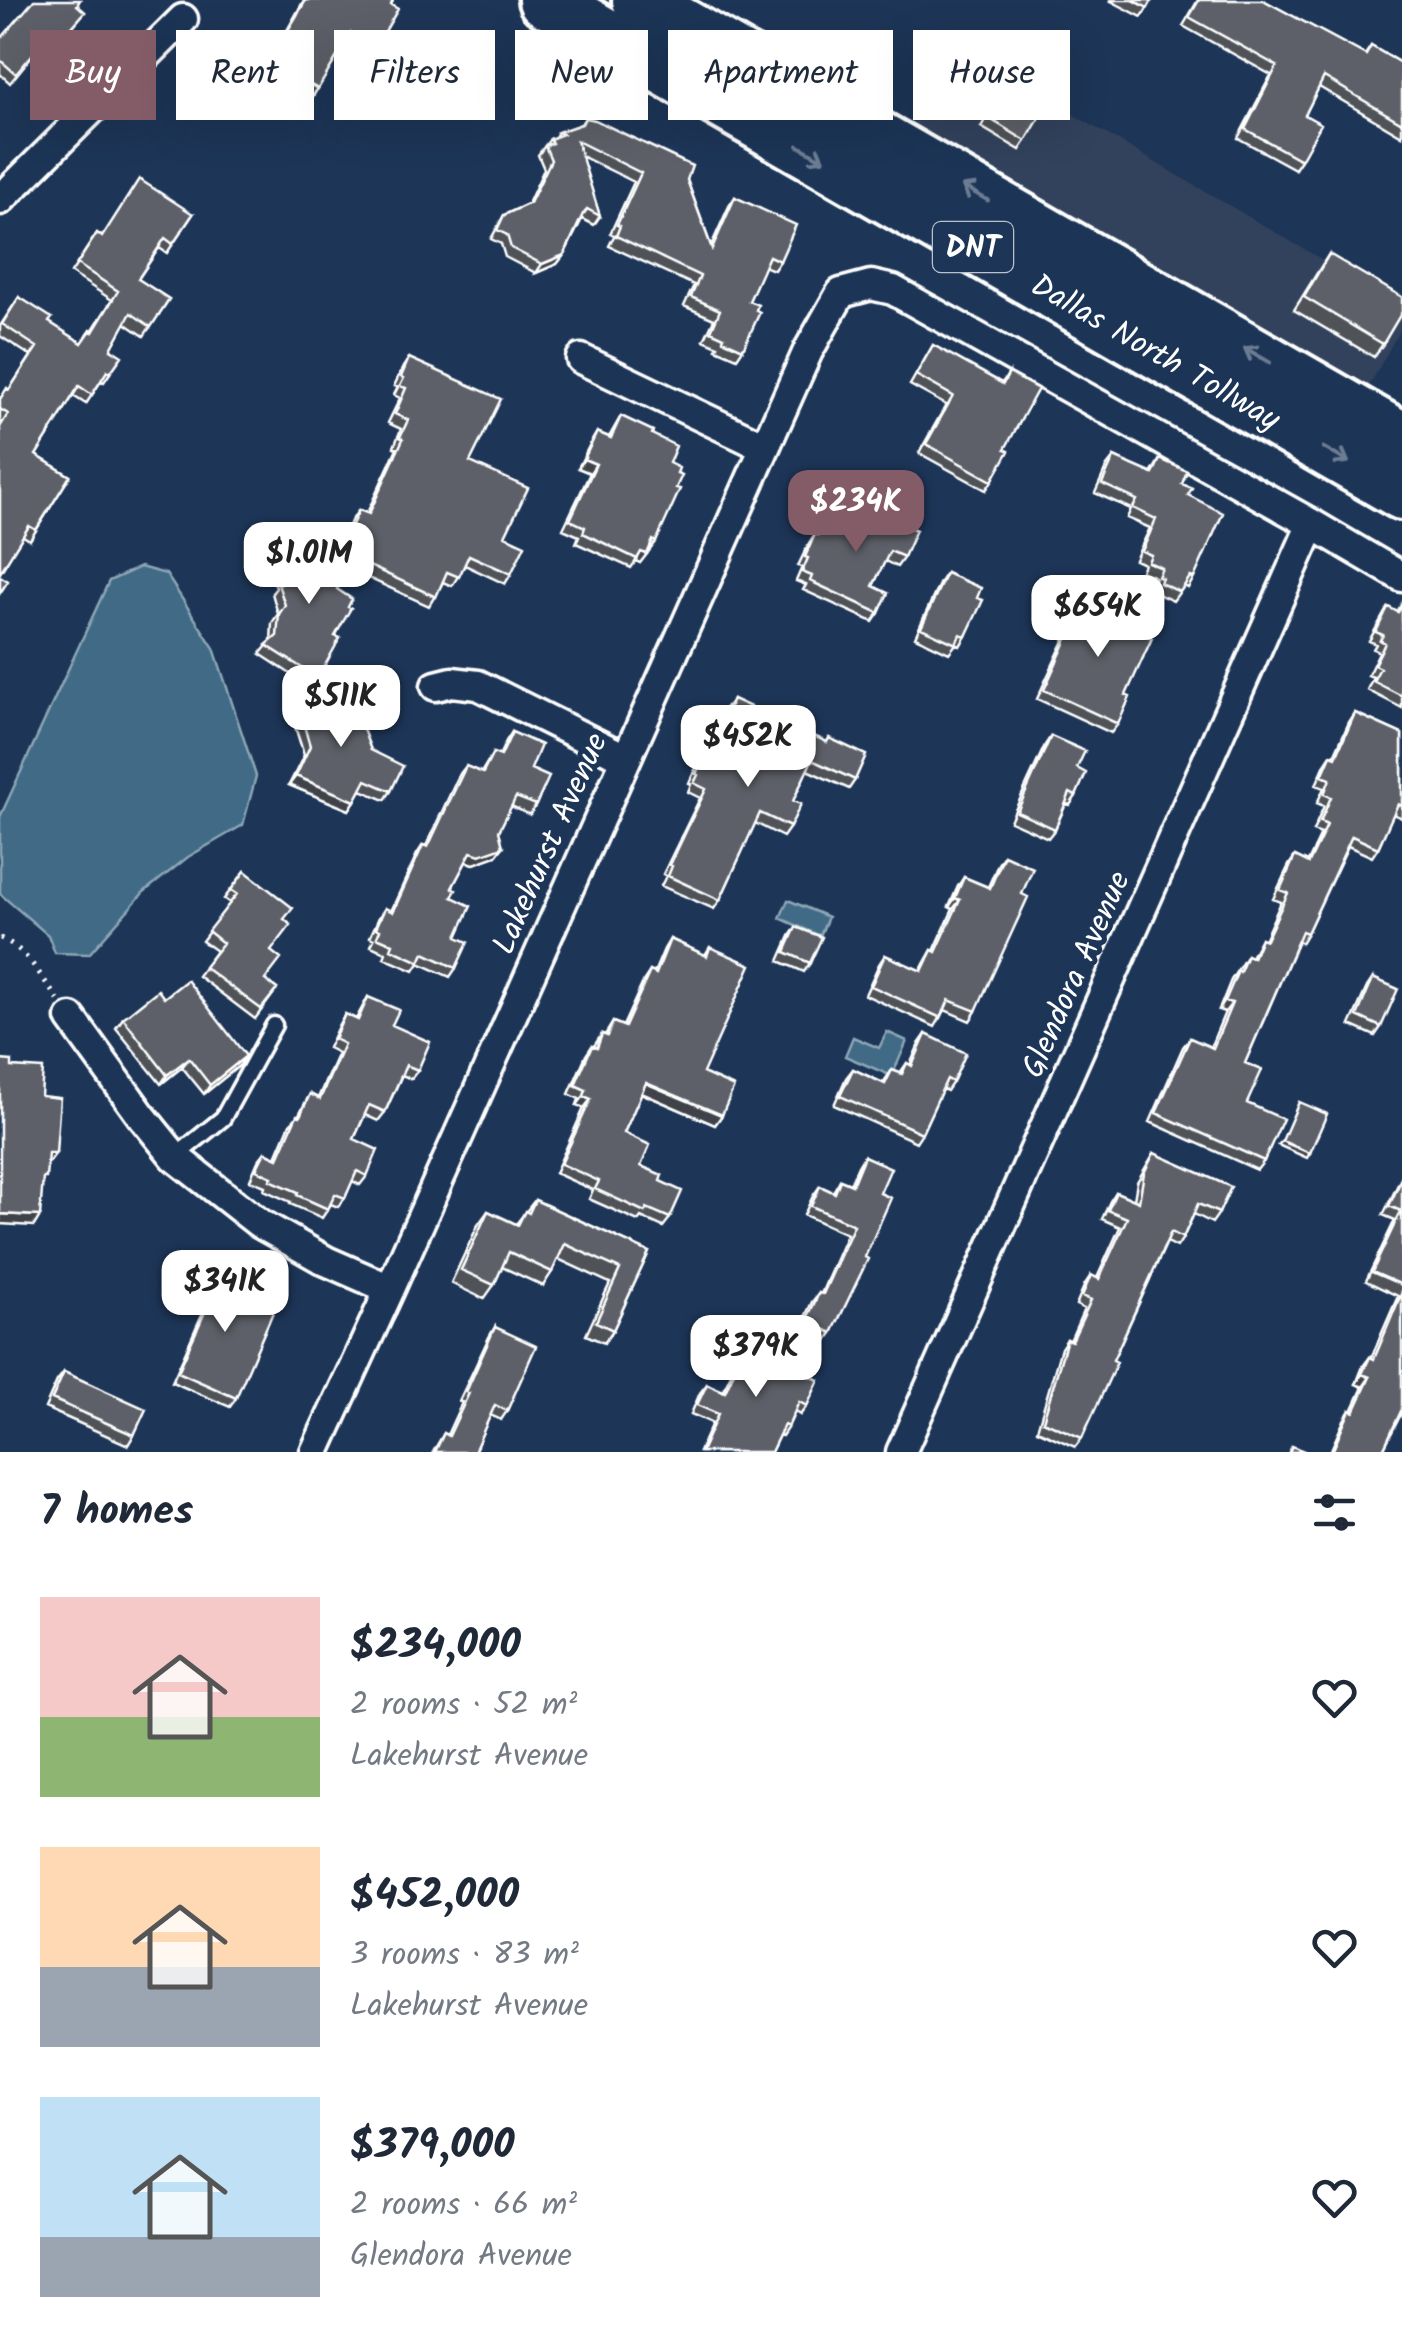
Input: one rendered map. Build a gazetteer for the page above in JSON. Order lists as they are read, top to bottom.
{
  "streets": {
    "highway": ["DNT", "Dallas North Tollway"],
    "street": ["Lakehurst Avenue", "Glendora Avenue"]
  },
  "crossings": [
    ["Lakehurst Avenue", "Glendora Avenue"]
  ],
  "page": {
    "chip": [
      "Buy",
      "Rent",
      "Filters",
      "New",
      "Apartment",
      "House"
    ],
    "price": [
      "$234K",
      "$1.01M",
      "$654K",
      "$511K",
      "$452K",
      "$341K",
      "$379K"
    ],
    "heading": "7 homes",
    "list": [
      {
        "name": "$234,000",
        "note": "2 rooms · 52 m² · Lakehurst Avenue"
      },
      {
        "name": "$452,000",
        "note": "3 rooms · 83 m² · Lakehurst Avenue"
      },
      {
        "name": "$379,000",
        "note": "2 rooms · 66 m² · Glendora Avenue"
      }
    ]
  }
}
